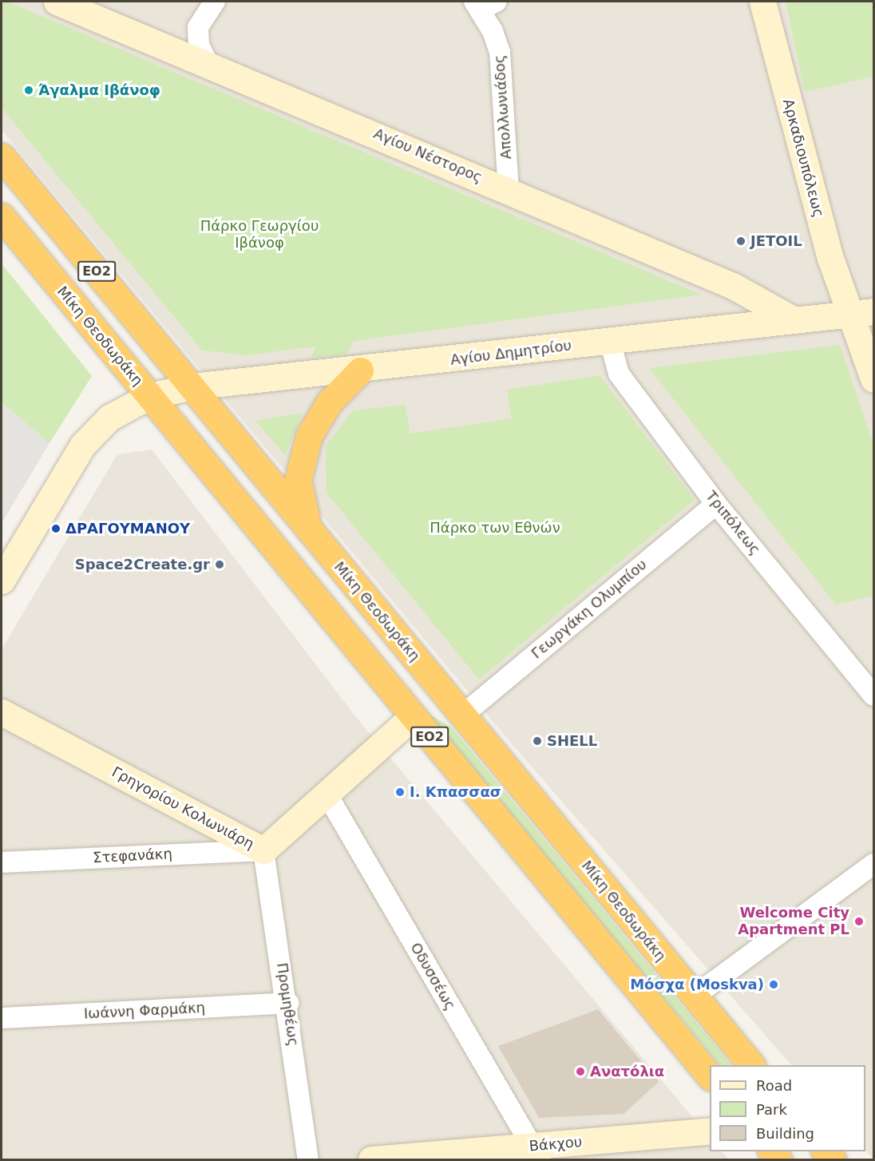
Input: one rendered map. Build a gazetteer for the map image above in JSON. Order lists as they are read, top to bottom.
{
  "streets": {
    "highway": ["ΕΟ2", "Μίκη Θεοδωράκη"],
    "street": [
      "Απολλωνιάδος",
      "Αγίου Νέστορος",
      "Αρκαδιουπόλεως",
      "Αγίου Δημητρίου",
      "Τριπόλεως",
      "Γεωργάκη Ολυμπίου",
      "Γρηγορίου Κολωνιάρη",
      "Στεφανάκη",
      "Οδυσσέως",
      "Προμηθέως",
      "Ιωάννη Φαρμάκη",
      "Βάκχου"
    ]
  },
  "crossings": [
    ["Απολλωνιάδος", "Αγίου Νέστορος"],
    ["Αγίου Νέστορος", "Αγίου Δημητρίου"],
    ["Αρκαδιουπόλεως", "Αγίου Δημητρίου"],
    ["Μίκη Θεοδωράκη", "Αγίου Δημητρίου"],
    ["Μίκη Θεοδωράκη", "Γεωργάκη Ολυμπίου"],
    ["Μίκη Θεοδωράκη", "Γρηγορίου Κολωνιάρη"],
    ["Αγίου Δημητρίου", "Τριπόλεως"],
    ["Τριπόλεως", "Γεωργάκη Ολυμπίου"],
    ["Γρηγορίου Κολωνιάρη", "Στεφανάκη"],
    ["Γρηγορίου Κολωνιάρη", "Οδυσσέως"],
    ["Γρηγορίου Κολωνιάρη", "Προμηθέως"],
    ["Στεφανάκη", "Προμηθέως"],
    ["Οδυσσέως", "Βάκχου"],
    ["Προμηθέως", "Ιωάννη Φαρμάκη"]
  ],
  "parks": ["Πάρκο Γεωργίου Ιβάνοφ", "Πάρκο των Εθνών"],
  "places": [
    "Άγαλμα Ιβάνοφ",
    "JETOIL",
    "ΔΡΑΓΟΥΜΑΝΟΥ",
    "Space2Create.gr",
    "SHELL",
    "Ι. Κπασσασ",
    "Welcome City Apartment PL",
    "Μόσχα (Moskva)",
    "Ανατόλια"
  ],
  "legend": ["Road", "Park", "Building"]
}
